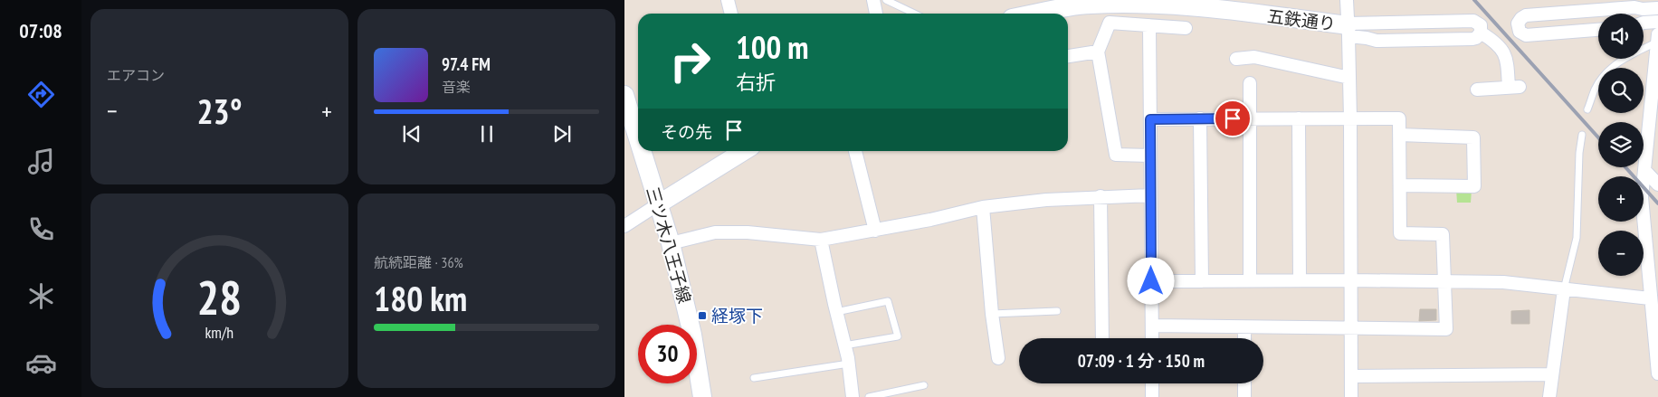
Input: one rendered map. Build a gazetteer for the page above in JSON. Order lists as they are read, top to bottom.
{
  "streets": {
    "street": ["五鉄通り", "三ツ木八王子線"]
  },
  "places": {
    "transit": ["経塚下"]
  },
  "page": {
    "tabs": "07:08",
    "tile": [
      "エアコン",
      ["航続距離 · 36%", "180 km"]
    ],
    "map_buttons": ["+", "−"],
    "turn": ["100 m", "右折"],
    "song": ["97.4 FM", "音楽"],
    "heat": ["−", "23°", "+"],
    "then": "その先",
    "limit": "30",
    "trip": "07:09 · 1 分 · 150 m",
    "gauge": ["28", "km/h"]
  }
}
